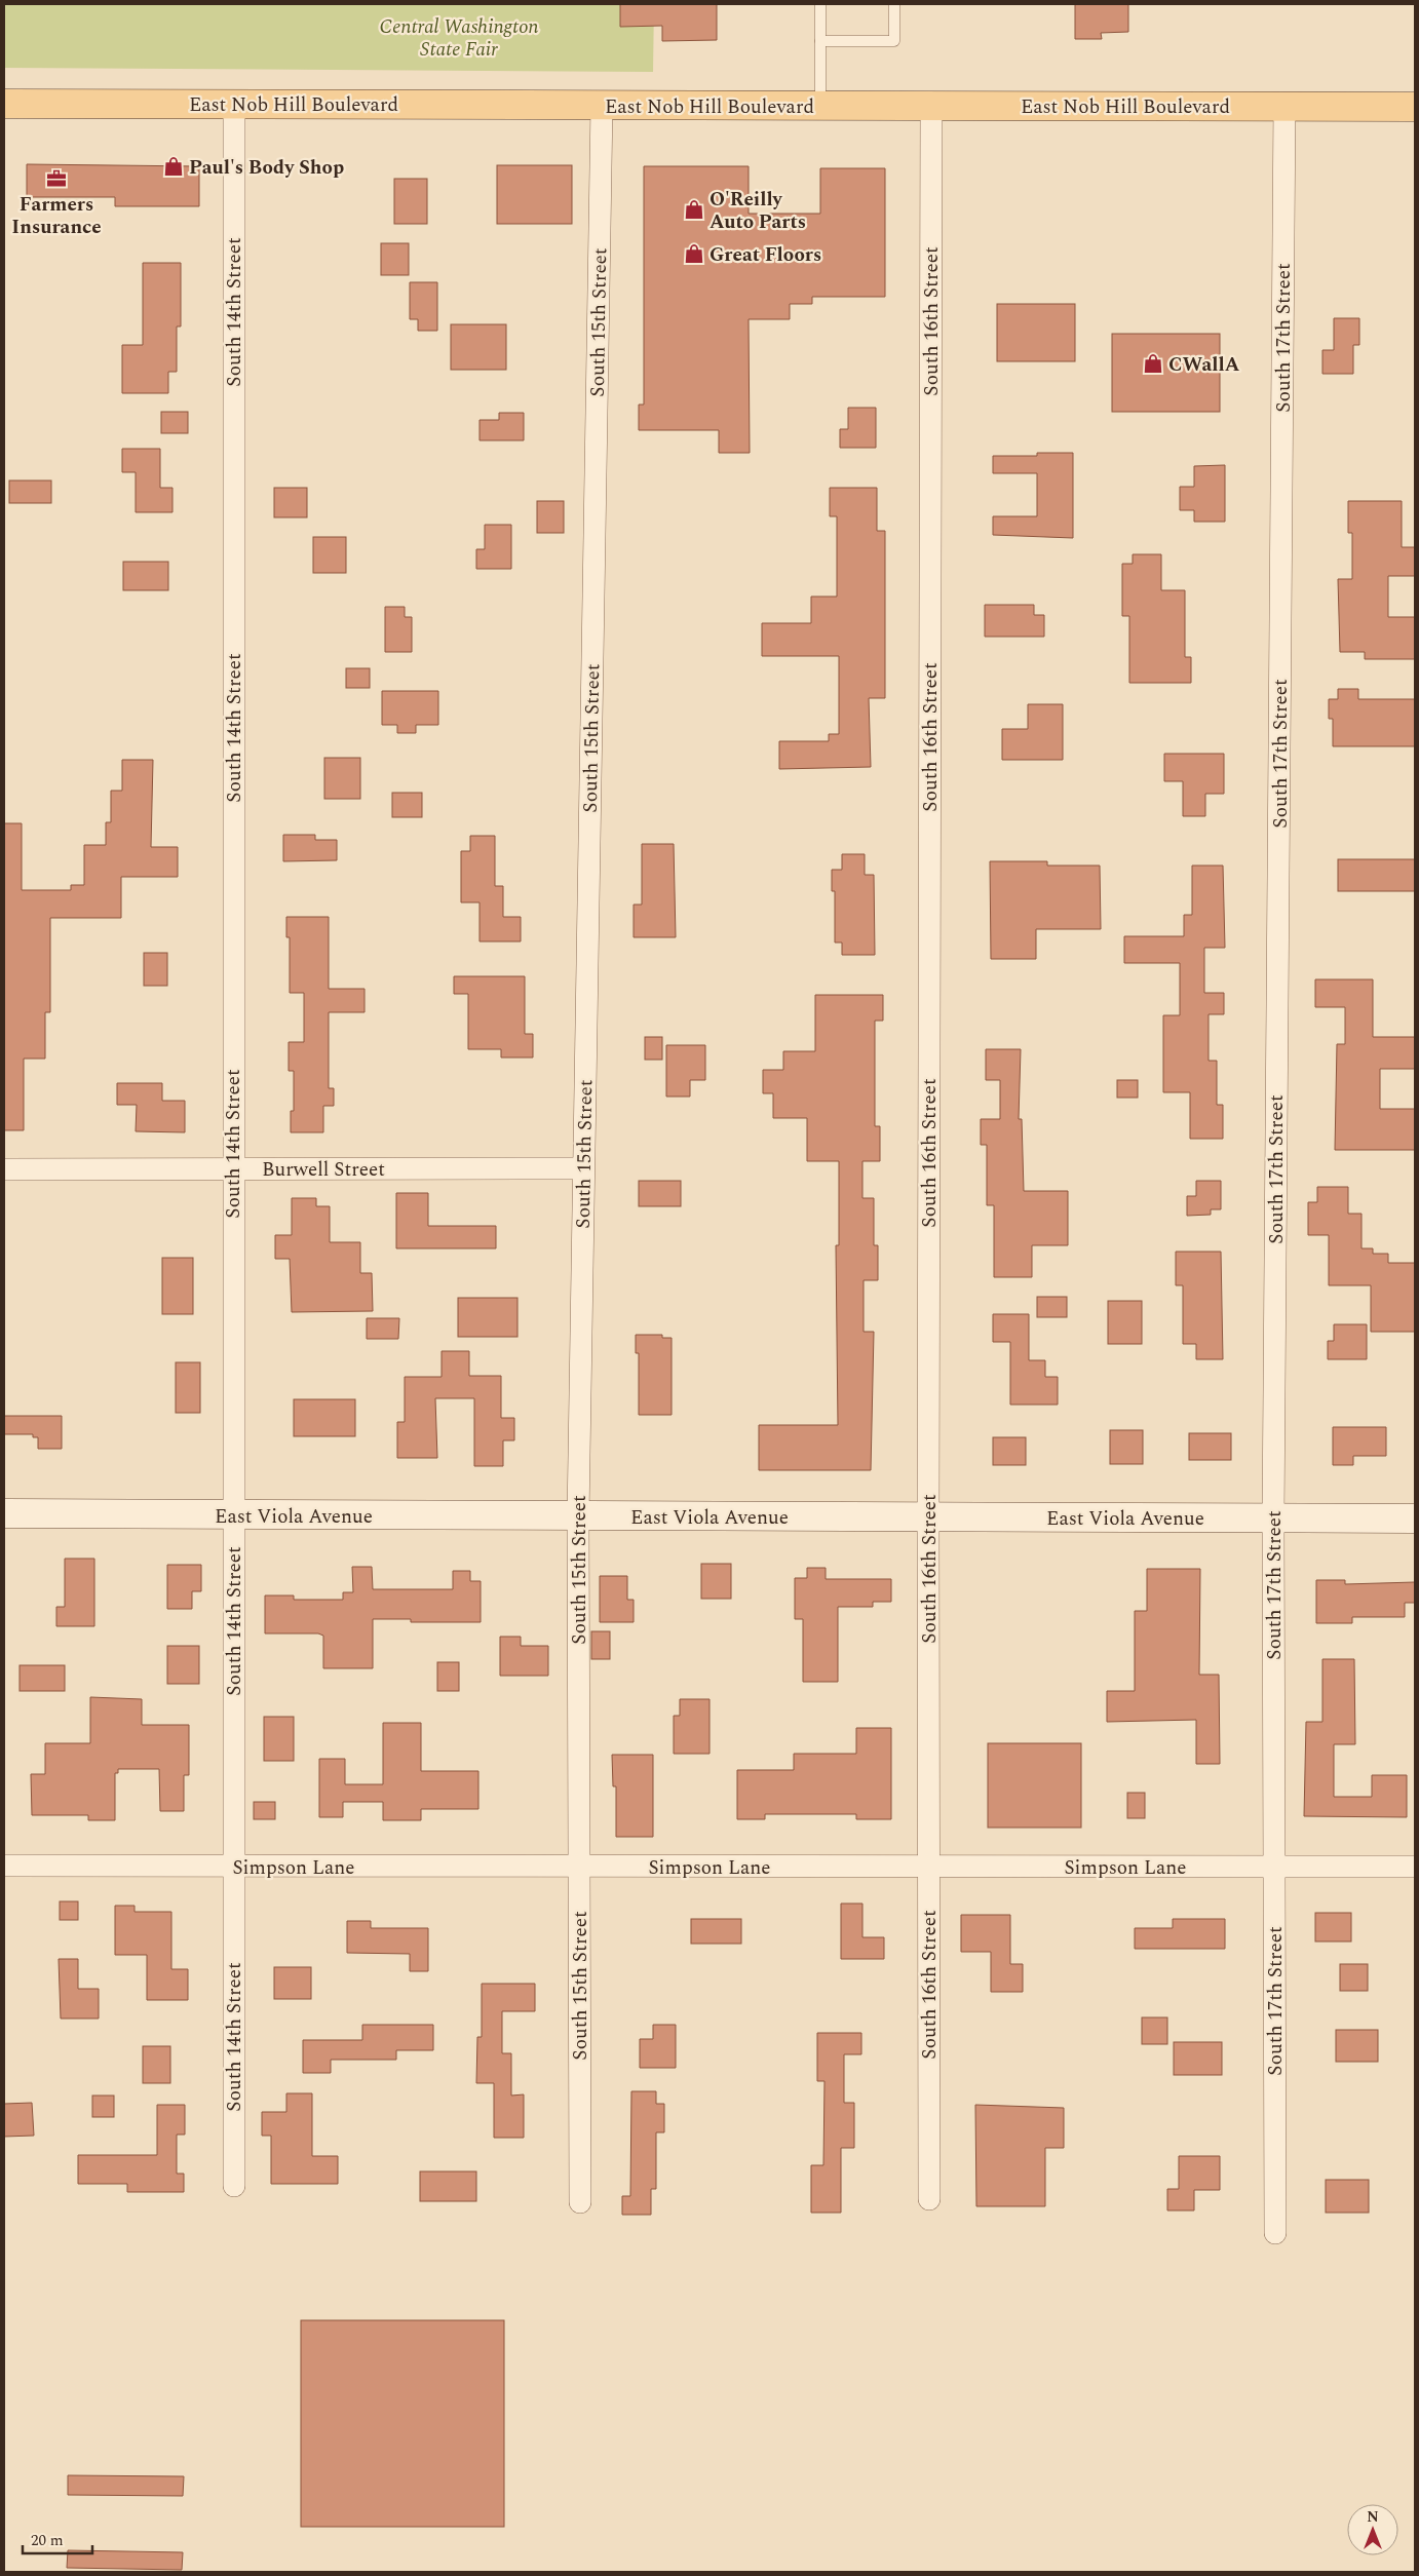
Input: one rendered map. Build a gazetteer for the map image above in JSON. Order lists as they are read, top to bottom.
{
  "streets": {
    "main road": ["East Nob Hill Boulevard"],
    "street": [
      "South 14th Street",
      "South 16th Street",
      "South 15th Street",
      "South 17th Street",
      "Burwell Street",
      "East Viola Avenue",
      "Simpson Lane"
    ]
  },
  "crossings": [
    ["East Nob Hill Boulevard", "South 14th Street"],
    ["East Nob Hill Boulevard", "South 16th Street"],
    ["East Nob Hill Boulevard", "South 15th Street"],
    ["East Nob Hill Boulevard", "South 17th Street"],
    ["South 14th Street", "Burwell Street"],
    ["South 14th Street", "East Viola Avenue"],
    ["South 14th Street", "Simpson Lane"],
    ["South 16th Street", "East Viola Avenue"],
    ["South 16th Street", "Simpson Lane"],
    ["South 15th Street", "Burwell Street"],
    ["South 15th Street", "East Viola Avenue"],
    ["South 15th Street", "Simpson Lane"],
    ["South 17th Street", "East Viola Avenue"],
    ["South 17th Street", "Simpson Lane"]
  ],
  "parks": ["Central Washington State Fair"],
  "places": {
    "shop": [
      "Paul's Body Shop",
      "O'Reilly Auto Parts",
      "Great Floors",
      "CWallA"
    ],
    "office": ["Farmers Insurance"]
  },
  "scale_bar": "20 m",
  "north": "top"
}
